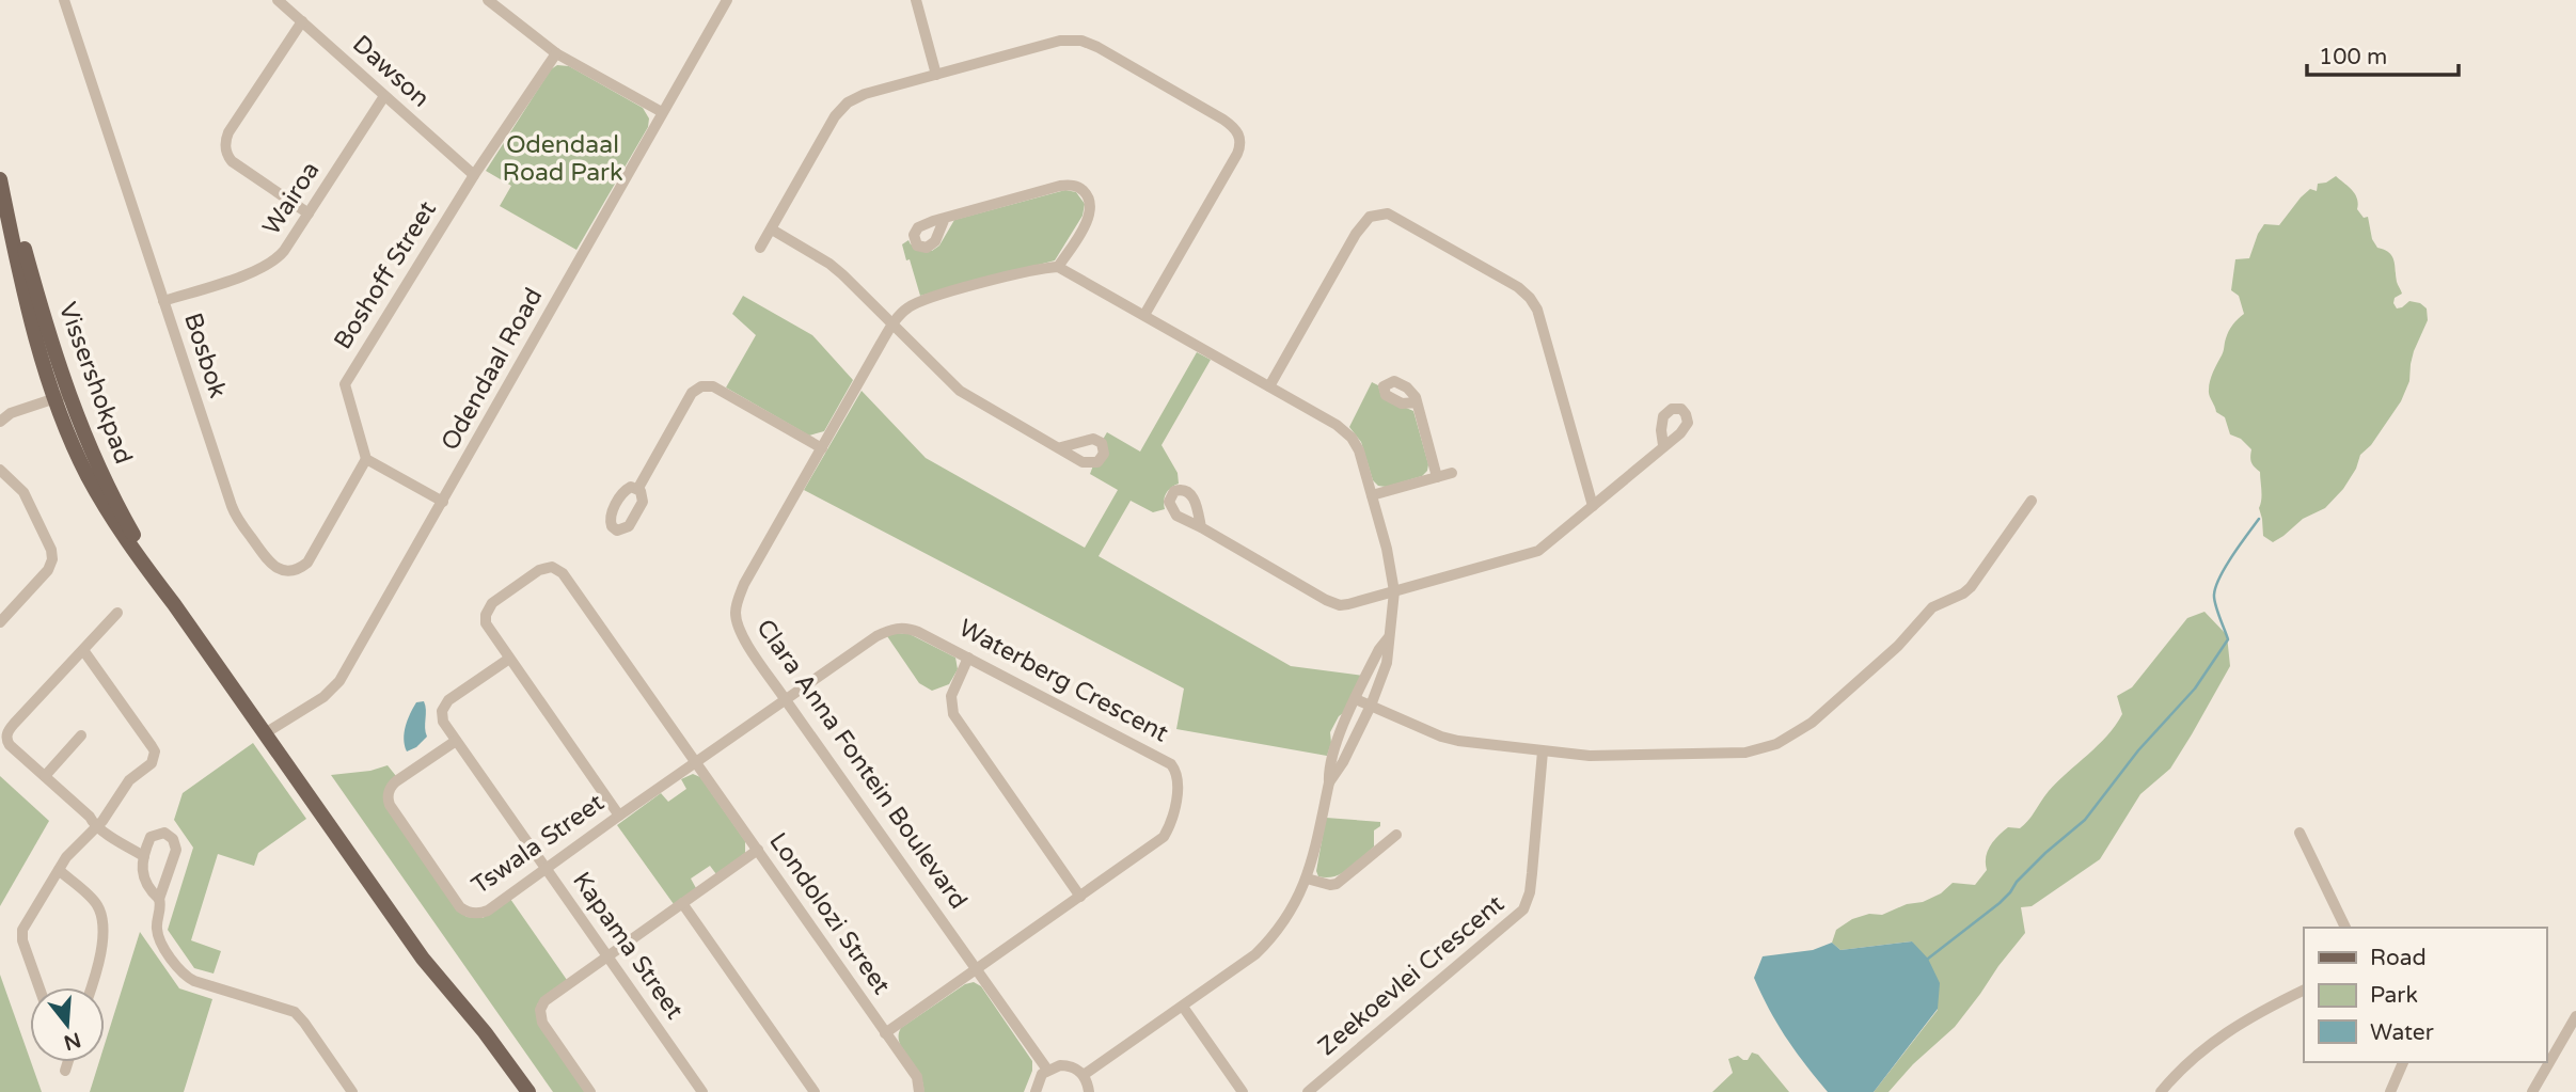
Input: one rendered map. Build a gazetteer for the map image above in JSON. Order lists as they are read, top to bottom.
{
  "streets": {
    "main road": ["Vissershokpad"],
    "street": [
      "Dawson",
      "Wairoa",
      "Boshoff Street",
      "Bosbok",
      "Odendaal Road",
      "Waterberg Crescent",
      "Clara Anna Fontein Boulevard",
      "Tswala Street",
      "Londolozi Street",
      "Kapama Street",
      "Zeekoevlei Crescent"
    ]
  },
  "crossings": [
    ["Dawson", "Wairoa"],
    ["Dawson", "Boshoff Street"],
    ["Wairoa", "Bosbok"],
    ["Boshoff Street", "Bosbok"],
    ["Odendaal Road", "Vissershokpad"],
    ["Waterberg Crescent", "Clara Anna Fontein Boulevard"],
    ["Waterberg Crescent", "Tswala Street"],
    ["Waterberg Crescent", "Londolozi Street"],
    ["Clara Anna Fontein Boulevard", "Tswala Street"],
    ["Tswala Street", "Londolozi Street"],
    ["Tswala Street", "Kapama Street"],
    ["Londolozi Street", "Kapama Street"]
  ],
  "parks": ["Odendaal Road Park"],
  "legend": ["Road", "Park", "Water"],
  "scale_bar": "100 m",
  "north": "bottom"
}
